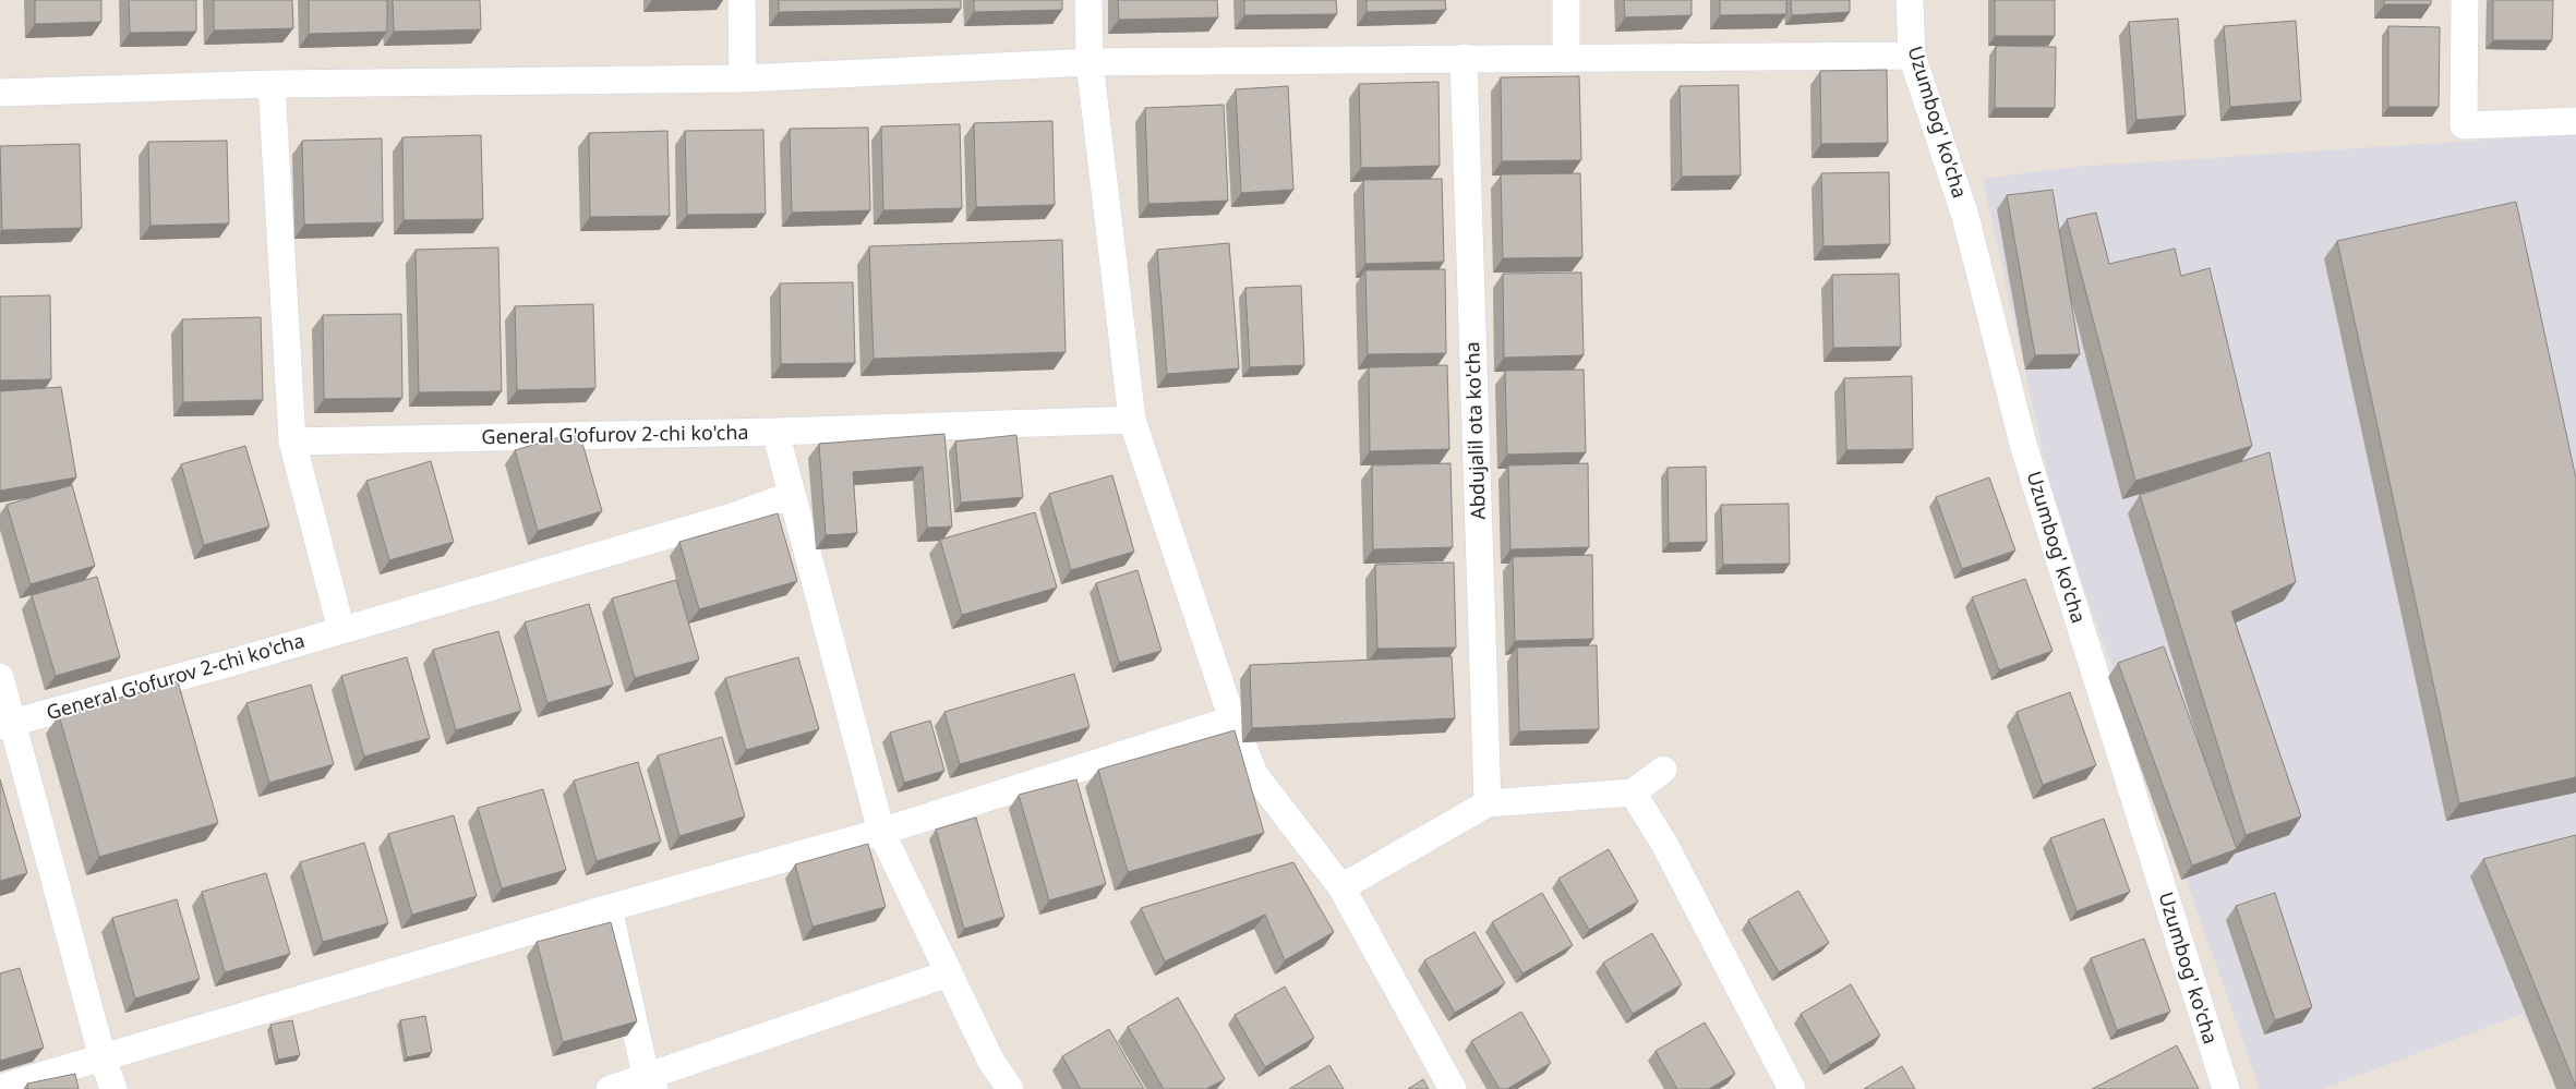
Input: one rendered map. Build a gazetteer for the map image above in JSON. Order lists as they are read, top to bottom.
{
  "streets": {
    "street": ["Uzumbog' ko'cha", "Abdujalil ota ko'cha", "General G'ofurov 2-chi ko'cha"]
  }
}
